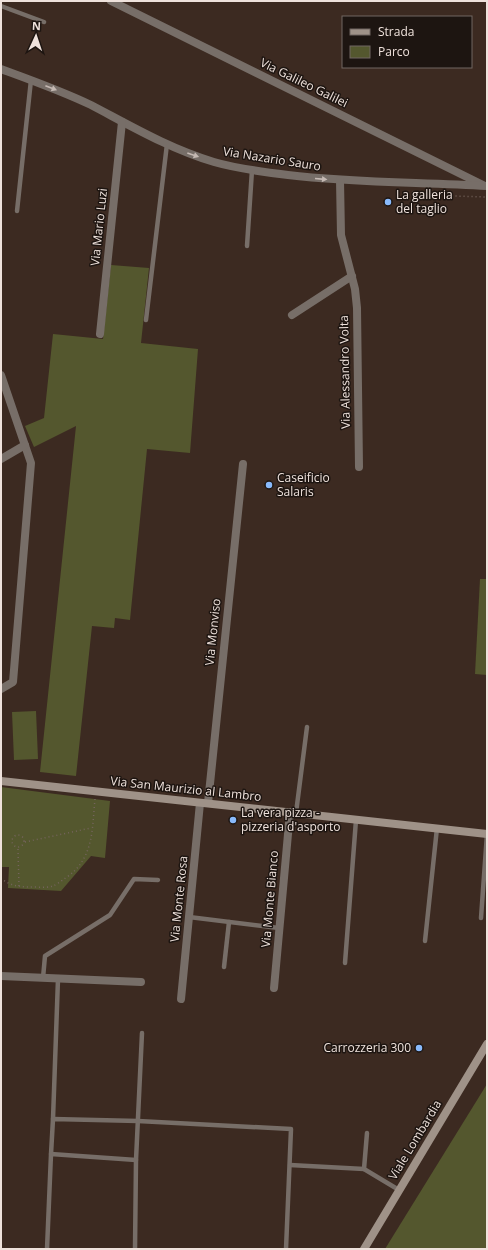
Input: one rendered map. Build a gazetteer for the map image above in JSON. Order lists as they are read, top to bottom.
{
  "streets": {
    "main road": ["Via San Maurizio al Lambro", "Viale Lombardia"],
    "street": [
      "Via Galileo Galilei",
      "Via Nazario Sauro",
      "Via Mario Luzi",
      "Via Alessandro Volta",
      "Via Monviso",
      "Via Monte Rosa",
      "Via Monte Bianco"
    ]
  },
  "crossings": [
    ["Via Galileo Galilei", "Via Nazario Sauro"],
    ["Via Nazario Sauro", "Via Mario Luzi"],
    ["Via Nazario Sauro", "Via Alessandro Volta"],
    ["Via Monviso", "Via San Maurizio al Lambro"],
    ["Via Monviso", "Via Monte Rosa"],
    ["Via San Maurizio al Lambro", "Via Monte Rosa"],
    ["Via San Maurizio al Lambro", "Via Monte Bianco"]
  ],
  "one_way": ["Via Nazario Sauro"],
  "places": [
    "La galleria del taglio",
    "Caseificio Salaris",
    "La vera pizza - pizzeria d'asporto",
    "Carrozzeria 300"
  ],
  "legend": ["Strada", "Parco"],
  "north": "top"
}
